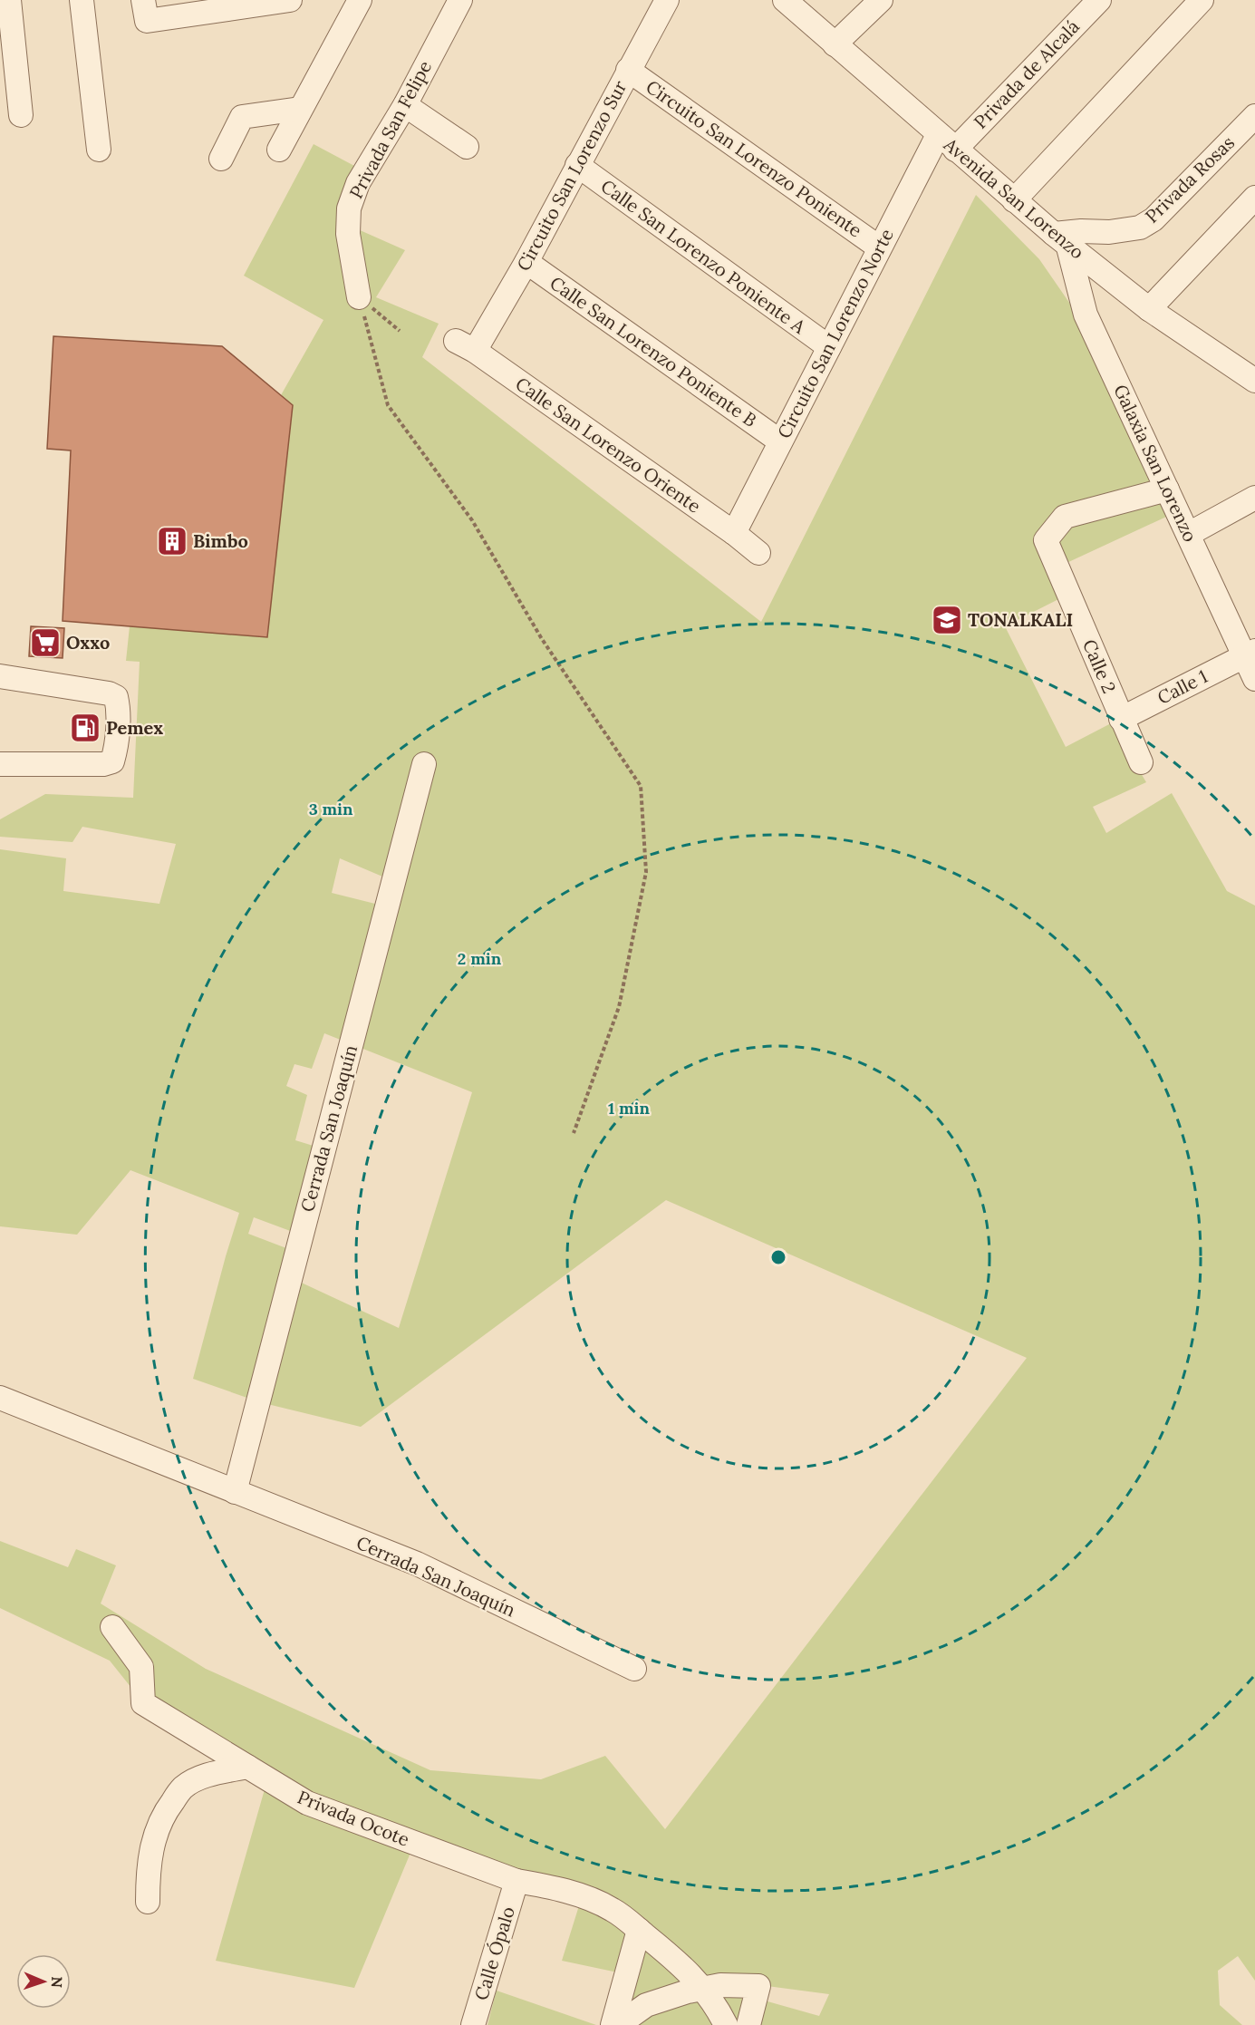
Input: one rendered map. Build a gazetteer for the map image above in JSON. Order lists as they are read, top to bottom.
{
  "streets": {
    "street": [
      "Privada de Alcalá",
      "Privada San Felipe",
      "Circuito San Lorenzo Poniente",
      "Circuito San Lorenzo Sur",
      "Privada Rosas",
      "Avenida San Lorenzo",
      "Calle San Lorenzo Poniente A",
      "Circuito San Lorenzo Norte",
      "Calle San Lorenzo Poniente B",
      "Calle San Lorenzo Oriente",
      "Galaxia San Lorenzo",
      "Calle 2",
      "Calle 1",
      "Cerrada San Joaquín",
      "Privada Ocote",
      "Calle Ópalo"
    ]
  },
  "crossings": [
    ["Privada de Alcalá", "Avenida San Lorenzo"],
    ["Privada de Alcalá", "Circuito San Lorenzo Norte"],
    ["Circuito San Lorenzo Poniente", "Circuito San Lorenzo Sur"],
    ["Circuito San Lorenzo Poniente", "Circuito San Lorenzo Norte"],
    ["Circuito San Lorenzo Sur", "Calle San Lorenzo Poniente A"],
    ["Circuito San Lorenzo Sur", "Calle San Lorenzo Poniente B"],
    ["Circuito San Lorenzo Sur", "Calle San Lorenzo Oriente"],
    ["Privada Rosas", "Avenida San Lorenzo"],
    ["Privada Rosas", "Galaxia San Lorenzo"],
    ["Avenida San Lorenzo", "Circuito San Lorenzo Norte"],
    ["Avenida San Lorenzo", "Galaxia San Lorenzo"],
    ["Calle San Lorenzo Poniente A", "Circuito San Lorenzo Norte"],
    ["Circuito San Lorenzo Norte", "Calle San Lorenzo Poniente B"],
    ["Circuito San Lorenzo Norte", "Calle San Lorenzo Oriente"],
    ["Galaxia San Lorenzo", "Calle 2"],
    ["Galaxia San Lorenzo", "Calle 1"],
    ["Calle 2", "Calle 1"],
    ["Privada Ocote", "Calle Ópalo"]
  ],
  "places": {
    "building": ["Bimbo"],
    "school or university": ["TONALKALI"],
    "supermarket": ["Oxxo"],
    "fuel station": ["Pemex"]
  },
  "north": "right",
  "rings": ["3 min", "2 min", "1 min"]
}
